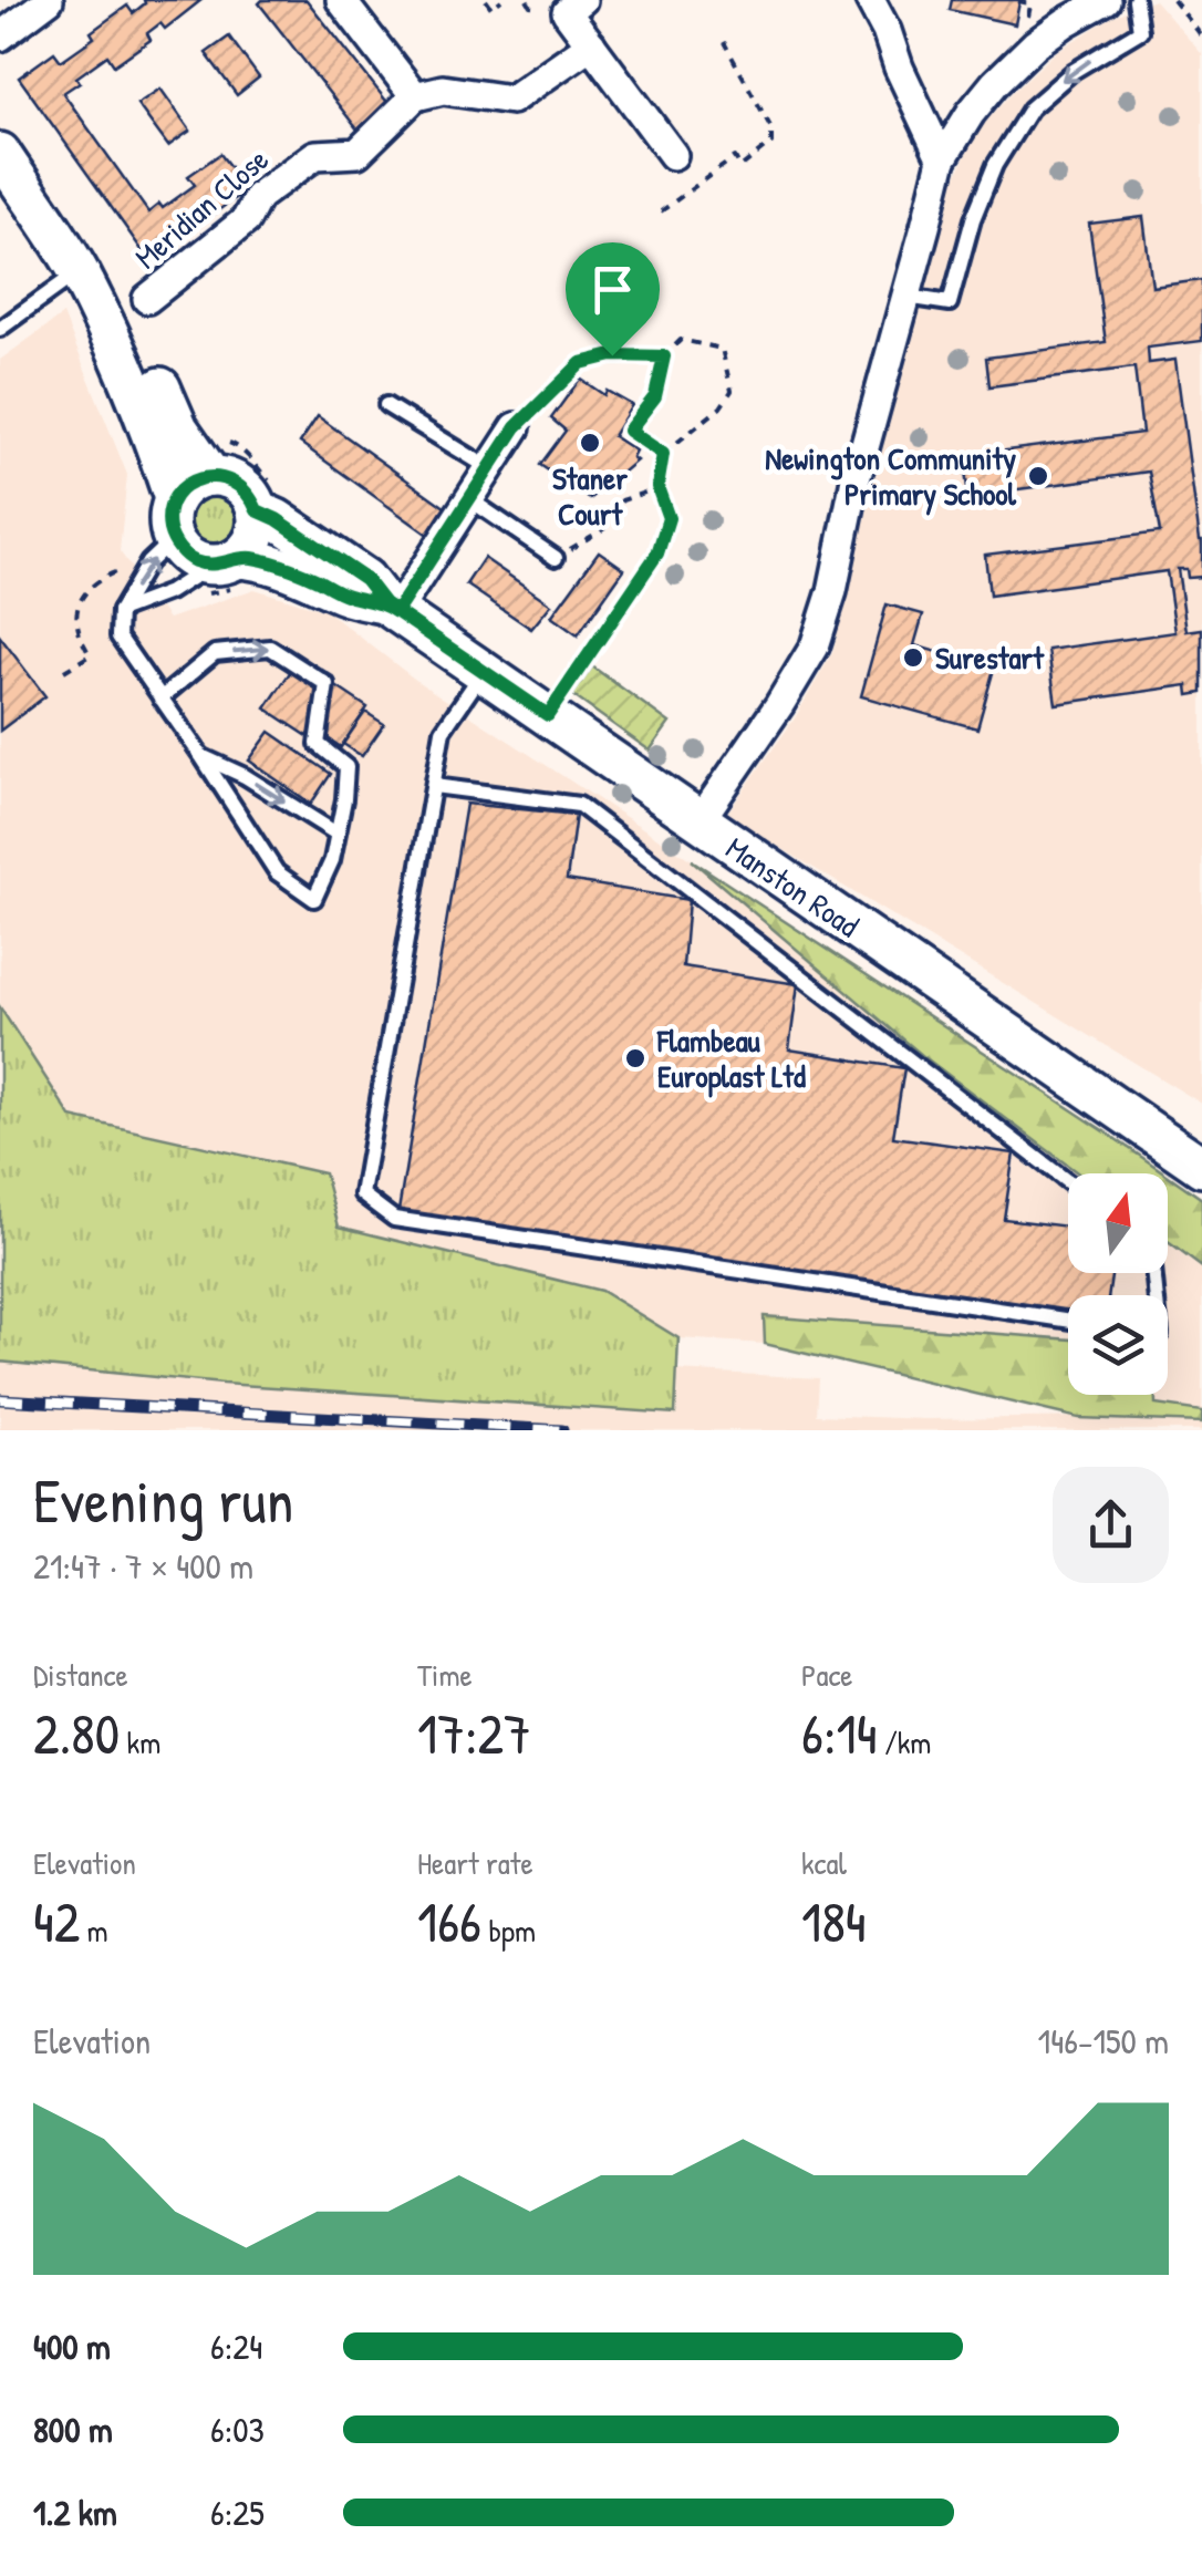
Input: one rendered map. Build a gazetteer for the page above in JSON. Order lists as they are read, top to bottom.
{
  "streets": {
    "main road": ["Manston Road"],
    "street": ["Meridian Close"]
  },
  "places": [
    "Staner Court",
    "Newington Community Primary School",
    "Surestart",
    "Flambeau Europlast Ltd"
  ],
  "north": "top",
  "page": {
    "heading": ["Evening run", "21:47 · 7 × 400 m"],
    "stats": [
      ["Distance", "2.80 km"],
      ["Time", "17:27"],
      ["Pace", "6:14 /km"],
      ["Elevation", "42 m"],
      ["Heart rate", "166 bpm"],
      ["kcal", "184"]
    ],
    "chart": ["Elevation", "146–150 m"],
    "list": [
      {
        "name": "400 m",
        "note": "6:24"
      },
      {
        "name": "800 m",
        "note": "6:03"
      },
      {
        "name": "1.2 km",
        "note": "6:25"
      }
    ]
  }
}
